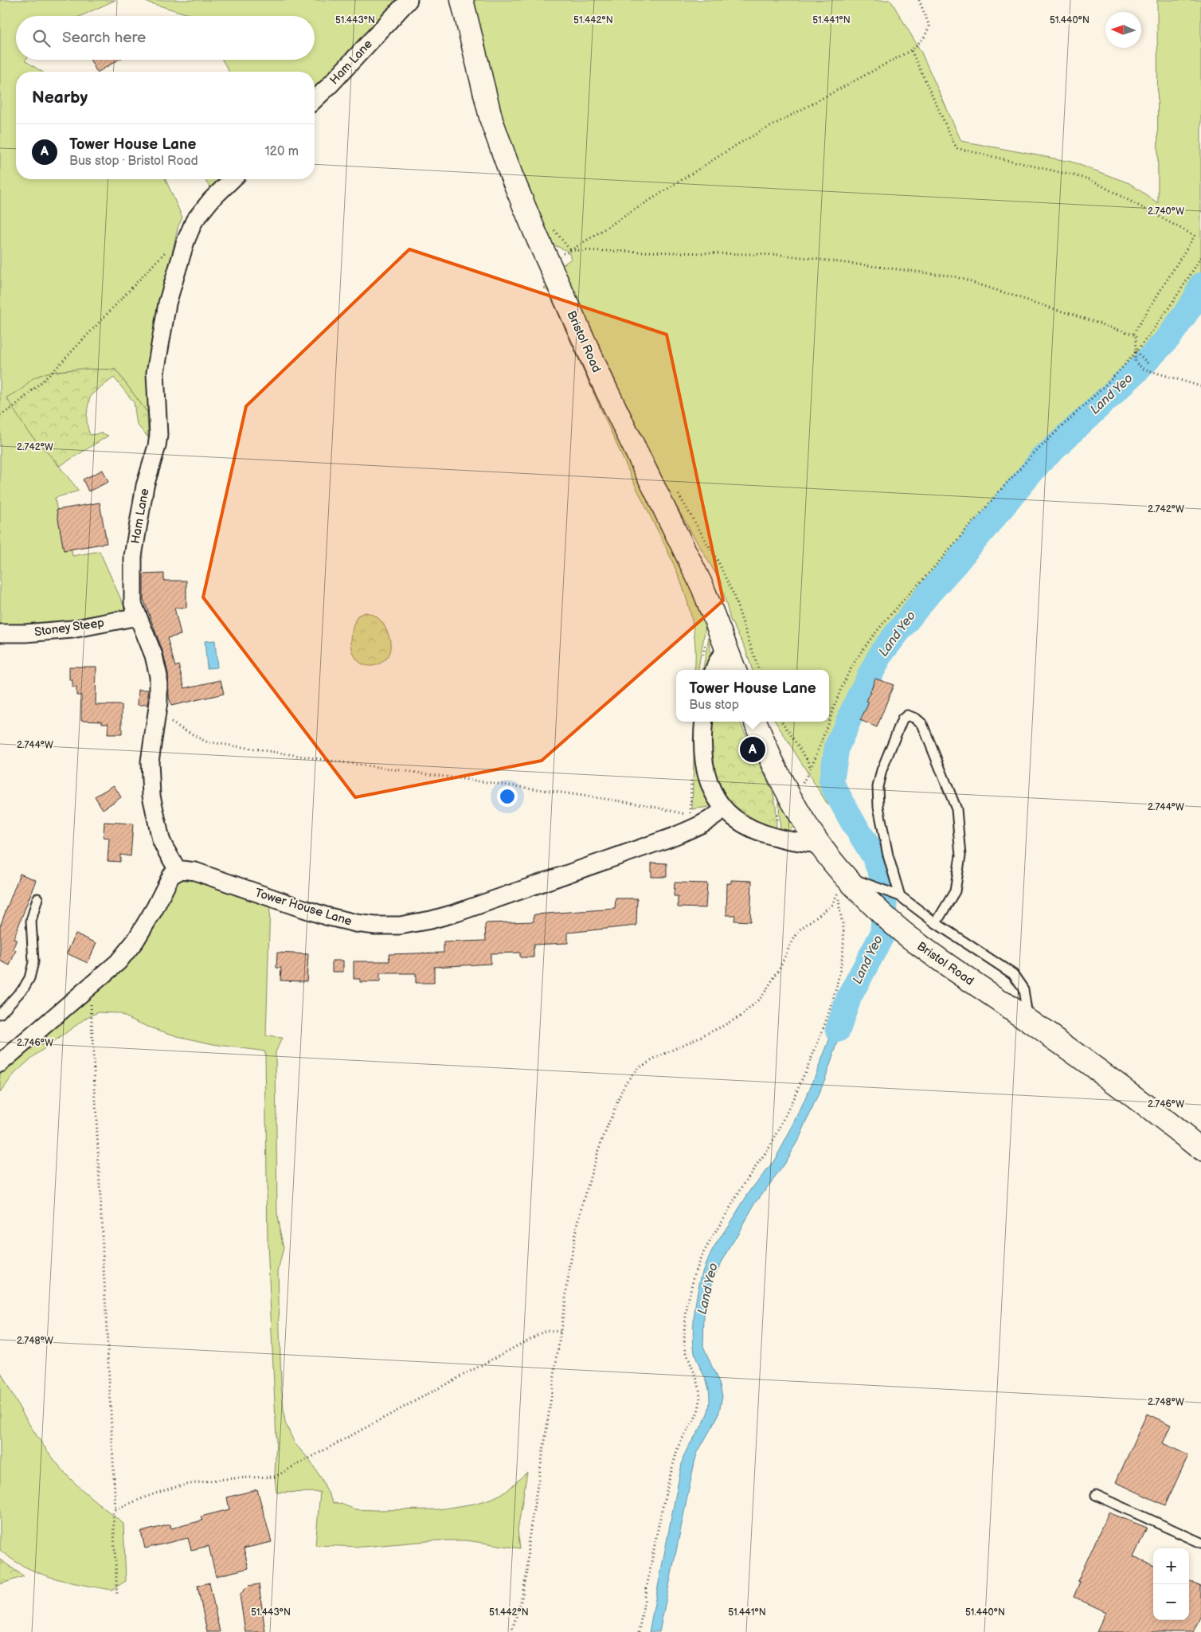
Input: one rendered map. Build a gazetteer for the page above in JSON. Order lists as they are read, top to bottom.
{
  "streets": {
    "main road": ["Bristol Road"],
    "street": ["Ham Lane", "Stoney Steep", "Tower House Lane"]
  },
  "crossings": [
    ["Ham Lane", "Stoney Steep"],
    ["Ham Lane", "Tower House Lane"]
  ],
  "water": ["Land Yeo"],
  "north": "left",
  "page": {
    "search": "Search here",
    "heading": "Nearby",
    "list": [
      {
        "mark": "A",
        "name": "Tower House Lane",
        "note": "Bus stop · Bristol Road",
        "value": "120 m"
      }
    ],
    "popup": ["Tower House Lane", "Bus stop"],
    "pins": "A",
    "map_buttons": ["+", "−"]
  },
  "coordinates": [
    "51.443°N",
    "51.442°N",
    "51.441°N",
    "51.440°N",
    "2.740°W",
    "2.742°W",
    "2.744°W",
    "2.746°W",
    "2.748°W"
  ]
}
